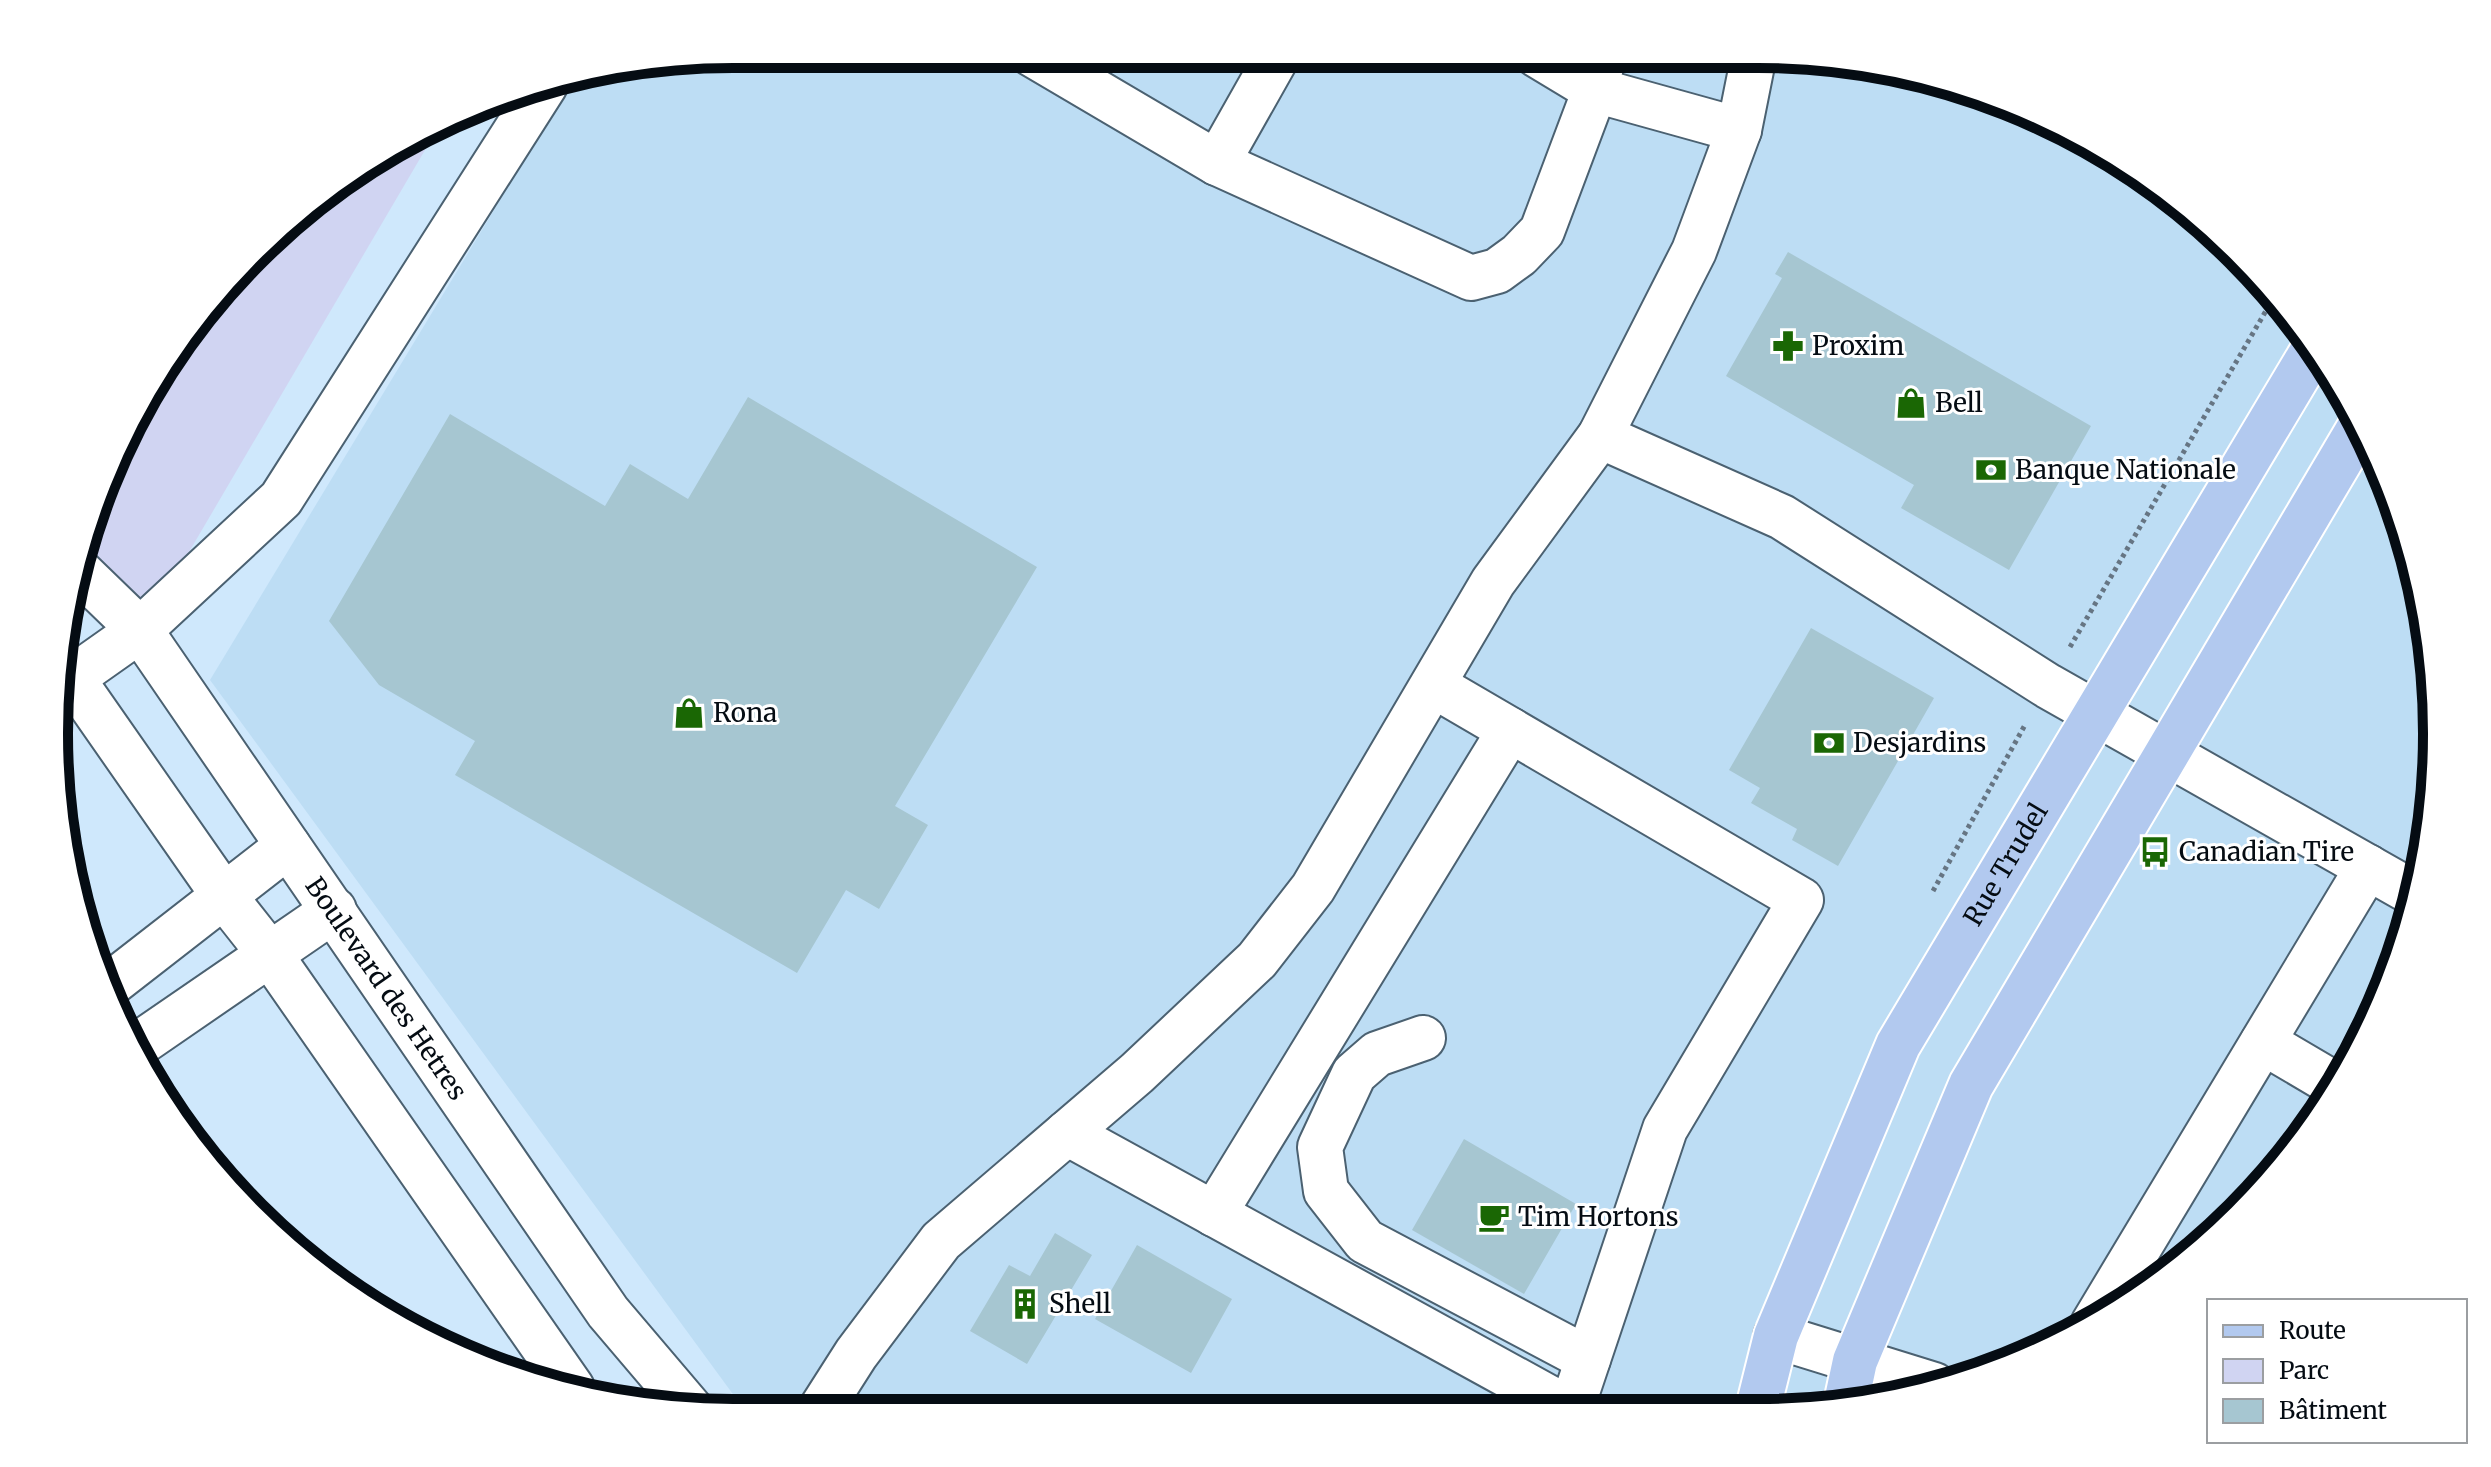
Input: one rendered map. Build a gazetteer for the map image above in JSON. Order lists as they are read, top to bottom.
{
  "streets": {
    "main road": ["Rue Trudel"],
    "street": ["Boulevard des Hetres"]
  },
  "places": {
    "pharmacy": ["Proxim"],
    "shop": ["Bell", "Rona"],
    "bank": ["Banque Nationale", "Desjardins"],
    "bus stop": ["Canadian Tire"],
    "cafe": ["Tim Hortons"],
    "building": ["Shell"]
  },
  "legend": ["Route", "Parc", "Bâtiment"]
}
